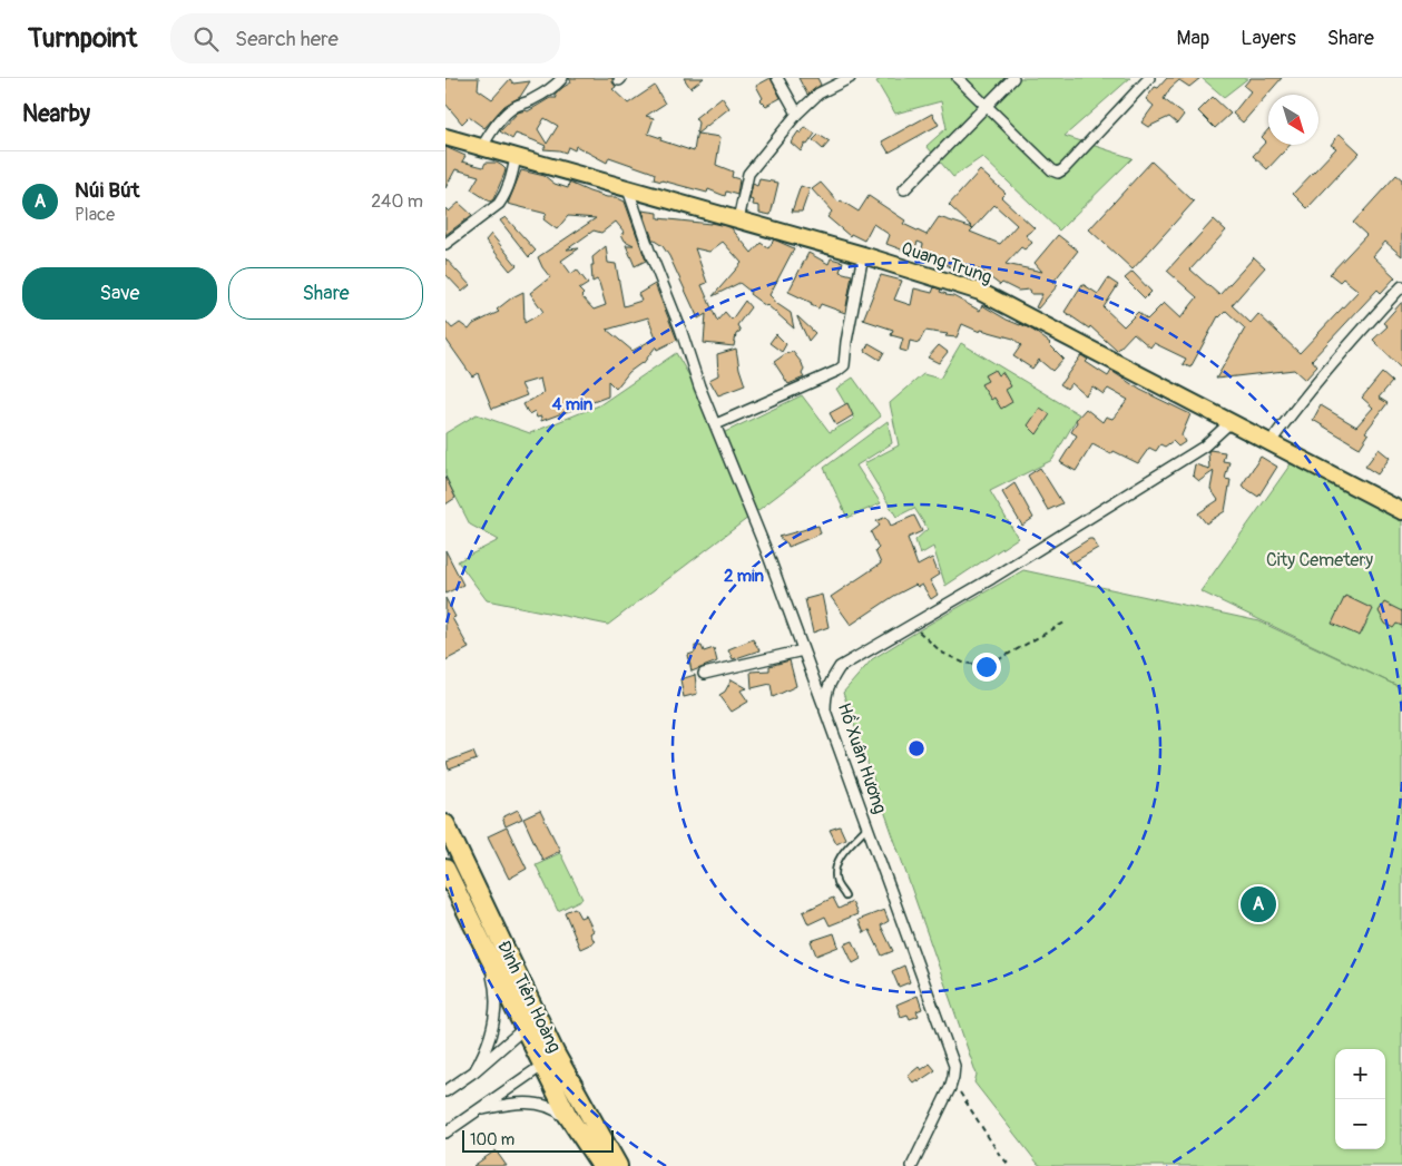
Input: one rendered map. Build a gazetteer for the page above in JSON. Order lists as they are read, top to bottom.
{
  "streets": {
    "highway": ["Đinh Tiên Hoàng"],
    "main road": ["Quang Trung"],
    "street": ["Hồ Xuân Hương"]
  },
  "crossings": [
    ["Quang Trung", "Hồ Xuân Hương"]
  ],
  "parks": ["City Cemetery"],
  "scale_bar": "100 m",
  "north": "bottom right",
  "page": {
    "header": "Turnpoint",
    "search": "Search here",
    "nav": ["Map", "Layers", "Share"],
    "heading": "Nearby",
    "list": [
      {
        "mark": "A",
        "name": "Núi Bút",
        "note": "Place",
        "value": "240 m"
      }
    ],
    "buttons": ["Save", "Share"],
    "pins": "A",
    "map_buttons": ["+", "−"],
    "scale": "100 m"
  },
  "rings": ["4 min", "2 min"]
}
